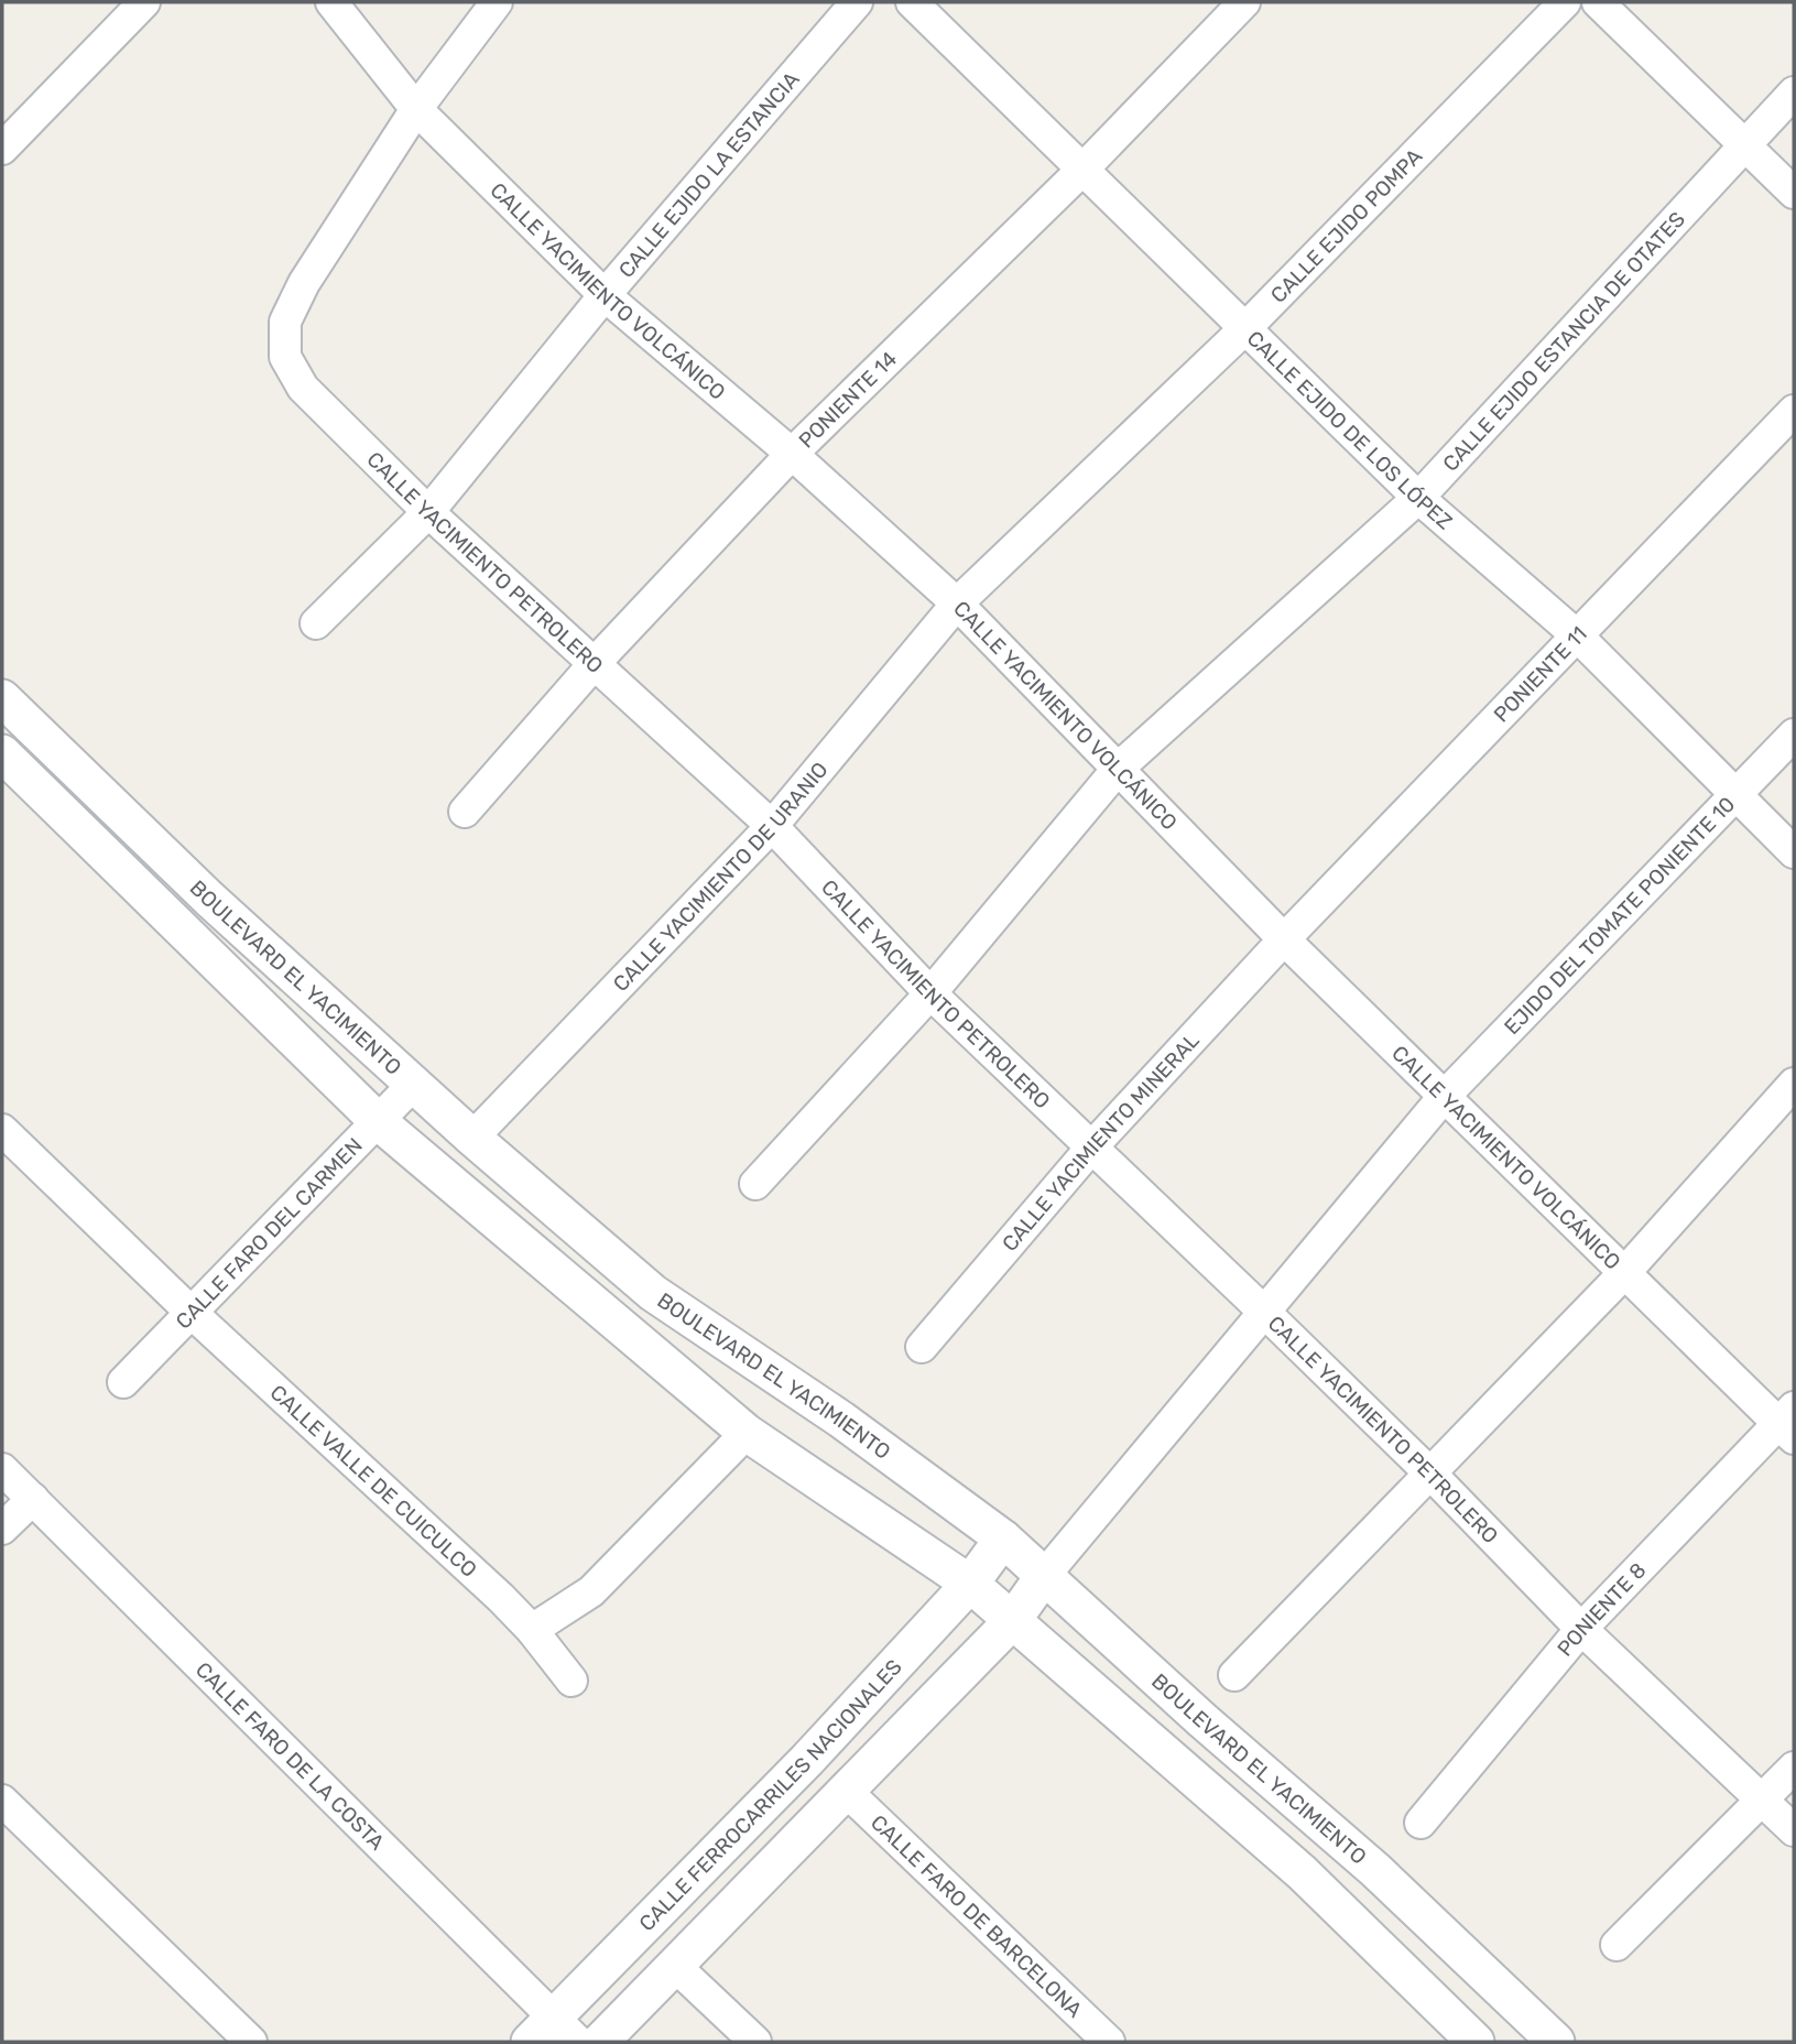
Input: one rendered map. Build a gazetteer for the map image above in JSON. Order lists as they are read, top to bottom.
{
  "streets": {
    "street": [
      "CALLE EJIDO LA ESTANCIA",
      "CALLE EJIDO POMPA",
      "CALLE YACIMIENTO VOLCÁNICO",
      "CALLE EJIDO ESTANCIA DE OTATES",
      "PONIENTE 14",
      "CALLE EJIDO DE LOS LÓPEZ",
      "CALLE YACIMIENTO PETROLERO",
      "PONIENTE 11",
      "CALLE YACIMIENTO DE URANIO",
      "EJIDO DEL TOMATE PONIENTE 10",
      "BOULEVARD EL YACIMIENTO",
      "CALLE YACIMIENTO MINERAL",
      "CALLE FARO DEL CARMEN",
      "CALLE VALLE DE CUICULCO",
      "PONIENTE 8",
      "CALLE FARO DE LA COSTA",
      "CALLE FERROCARRILES NACIONALES",
      "CALLE FARO DE BARCELONA"
    ]
  },
  "crossings": [
    ["CALLE EJIDO LA ESTANCIA", "CALLE YACIMIENTO VOLCÁNICO"],
    ["CALLE EJIDO LA ESTANCIA", "CALLE YACIMIENTO PETROLERO"],
    ["CALLE EJIDO POMPA", "CALLE YACIMIENTO VOLCÁNICO"],
    ["CALLE EJIDO POMPA", "CALLE EJIDO DE LOS LÓPEZ"],
    ["CALLE EJIDO POMPA", "CALLE YACIMIENTO DE URANIO"],
    ["CALLE YACIMIENTO VOLCÁNICO", "CALLE EJIDO ESTANCIA DE OTATES"],
    ["CALLE YACIMIENTO VOLCÁNICO", "PONIENTE 14"],
    ["CALLE YACIMIENTO VOLCÁNICO", "CALLE YACIMIENTO PETROLERO"],
    ["CALLE YACIMIENTO VOLCÁNICO", "PONIENTE 11"],
    ["CALLE YACIMIENTO VOLCÁNICO", "CALLE YACIMIENTO DE URANIO"],
    ["CALLE YACIMIENTO VOLCÁNICO", "EJIDO DEL TOMATE PONIENTE 10"],
    ["CALLE YACIMIENTO VOLCÁNICO", "CALLE YACIMIENTO MINERAL"],
    ["CALLE YACIMIENTO VOLCÁNICO", "PONIENTE 8"],
    ["CALLE EJIDO ESTANCIA DE OTATES", "CALLE EJIDO DE LOS LÓPEZ"],
    ["CALLE EJIDO ESTANCIA DE OTATES", "CALLE YACIMIENTO PETROLERO"],
    ["PONIENTE 14", "CALLE EJIDO DE LOS LÓPEZ"],
    ["PONIENTE 14", "CALLE YACIMIENTO PETROLERO"],
    ["CALLE EJIDO DE LOS LÓPEZ", "PONIENTE 11"],
    ["CALLE EJIDO DE LOS LÓPEZ", "EJIDO DEL TOMATE PONIENTE 10"],
    ["CALLE YACIMIENTO PETROLERO", "CALLE YACIMIENTO DE URANIO"],
    ["CALLE YACIMIENTO PETROLERO", "EJIDO DEL TOMATE PONIENTE 10"],
    ["CALLE YACIMIENTO PETROLERO", "CALLE YACIMIENTO MINERAL"],
    ["CALLE YACIMIENTO PETROLERO", "PONIENTE 8"],
    ["PONIENTE 11", "CALLE YACIMIENTO MINERAL"],
    ["CALLE YACIMIENTO DE URANIO", "BOULEVARD EL YACIMIENTO"],
    ["EJIDO DEL TOMATE PONIENTE 10", "BOULEVARD EL YACIMIENTO"],
    ["BOULEVARD EL YACIMIENTO", "CALLE FARO DEL CARMEN"],
    ["BOULEVARD EL YACIMIENTO", "CALLE FERROCARRILES NACIONALES"],
    ["CALLE FARO DEL CARMEN", "CALLE VALLE DE CUICULCO"],
    ["CALLE FARO DE LA COSTA", "CALLE FERROCARRILES NACIONALES"]
  ]
}
